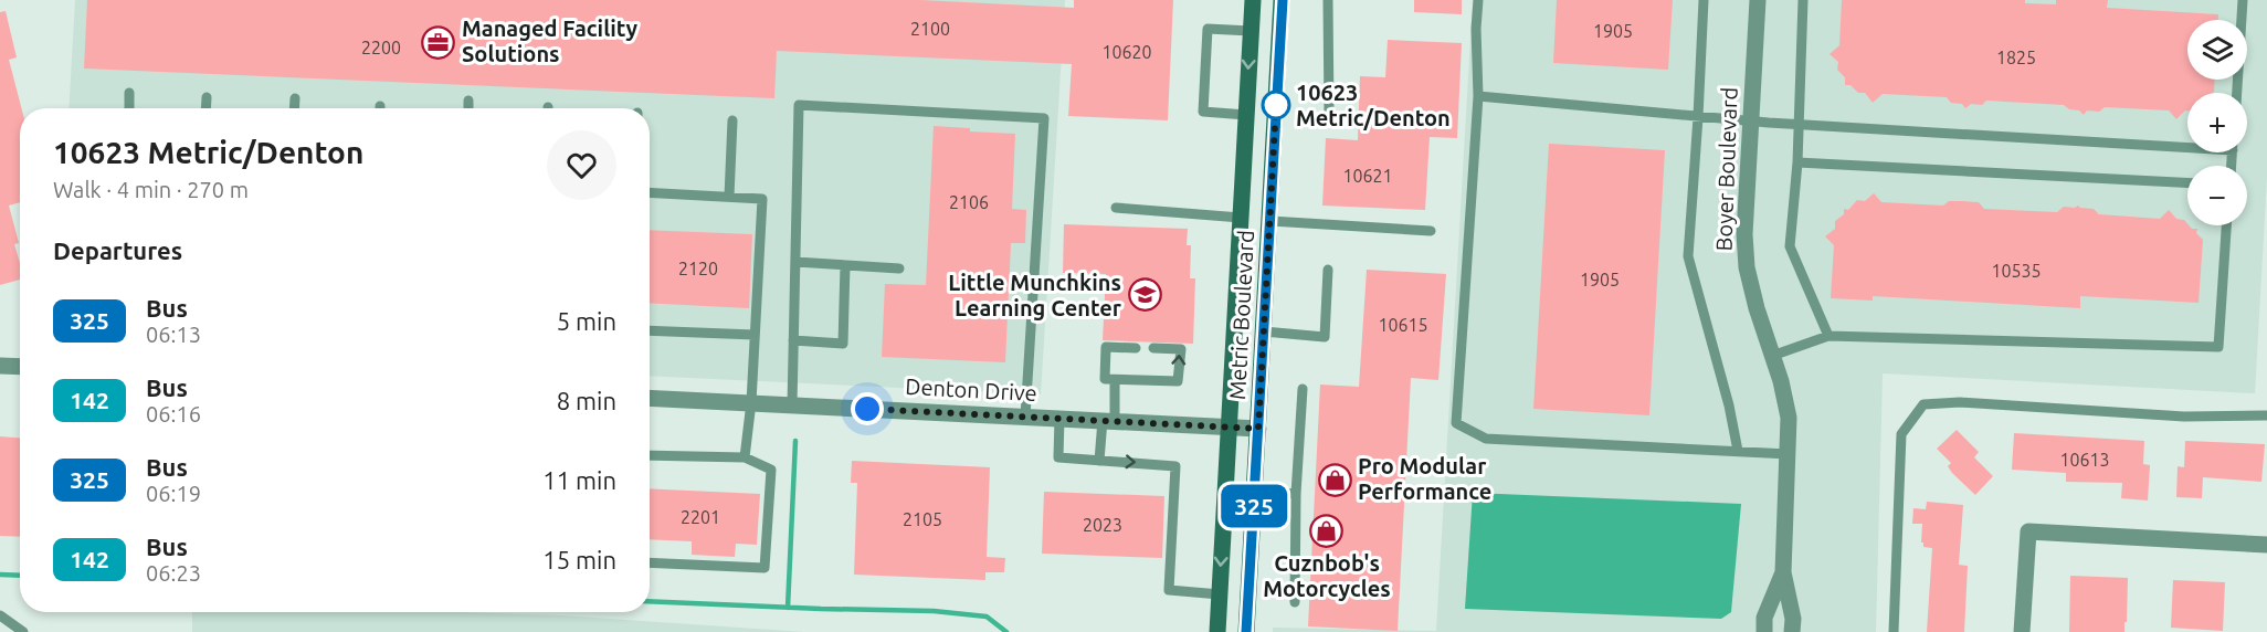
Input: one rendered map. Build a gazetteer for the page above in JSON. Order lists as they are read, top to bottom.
{
  "streets": {
    "main road": ["Metric Boulevard"],
    "street": ["Boyer Boulevard", "Denton Drive"]
  },
  "crossings": [
    ["Metric Boulevard", "Denton Drive"]
  ],
  "places": {
    "office": ["Managed Facility Solutions"],
    "other": ["10623 Metric/Denton"],
    "school or university": ["Little Munchkins Learning Center"],
    "shop": ["Pro Modular Performance", "Cuznbob's Motorcycles"]
  },
  "lines": ["bus line 325"],
  "house_numbers": [
    "2100",
    "1905",
    "2200",
    "10620",
    "1825",
    "10621",
    "2106",
    "2120",
    "10535",
    "1905",
    "10615",
    "10613",
    "2201",
    "2105",
    "2023"
  ],
  "page": {
    "on_map": "325",
    "map_buttons": ["+", "−"],
    "heading": [
      ["10623 Metric/Denton", "Walk · 4 min · 270 m"],
      "Departures"
    ],
    "list": [
      {
        "mark": "325",
        "name": "Bus",
        "note": "06:13",
        "value": "5 min"
      },
      {
        "mark": "142",
        "name": "Bus",
        "note": "06:16",
        "value": "8 min"
      },
      {
        "mark": "325",
        "name": "Bus",
        "note": "06:19",
        "value": "11 min"
      },
      {
        "mark": "142",
        "name": "Bus",
        "note": "06:23",
        "value": "15 min"
      }
    ]
  }
}
